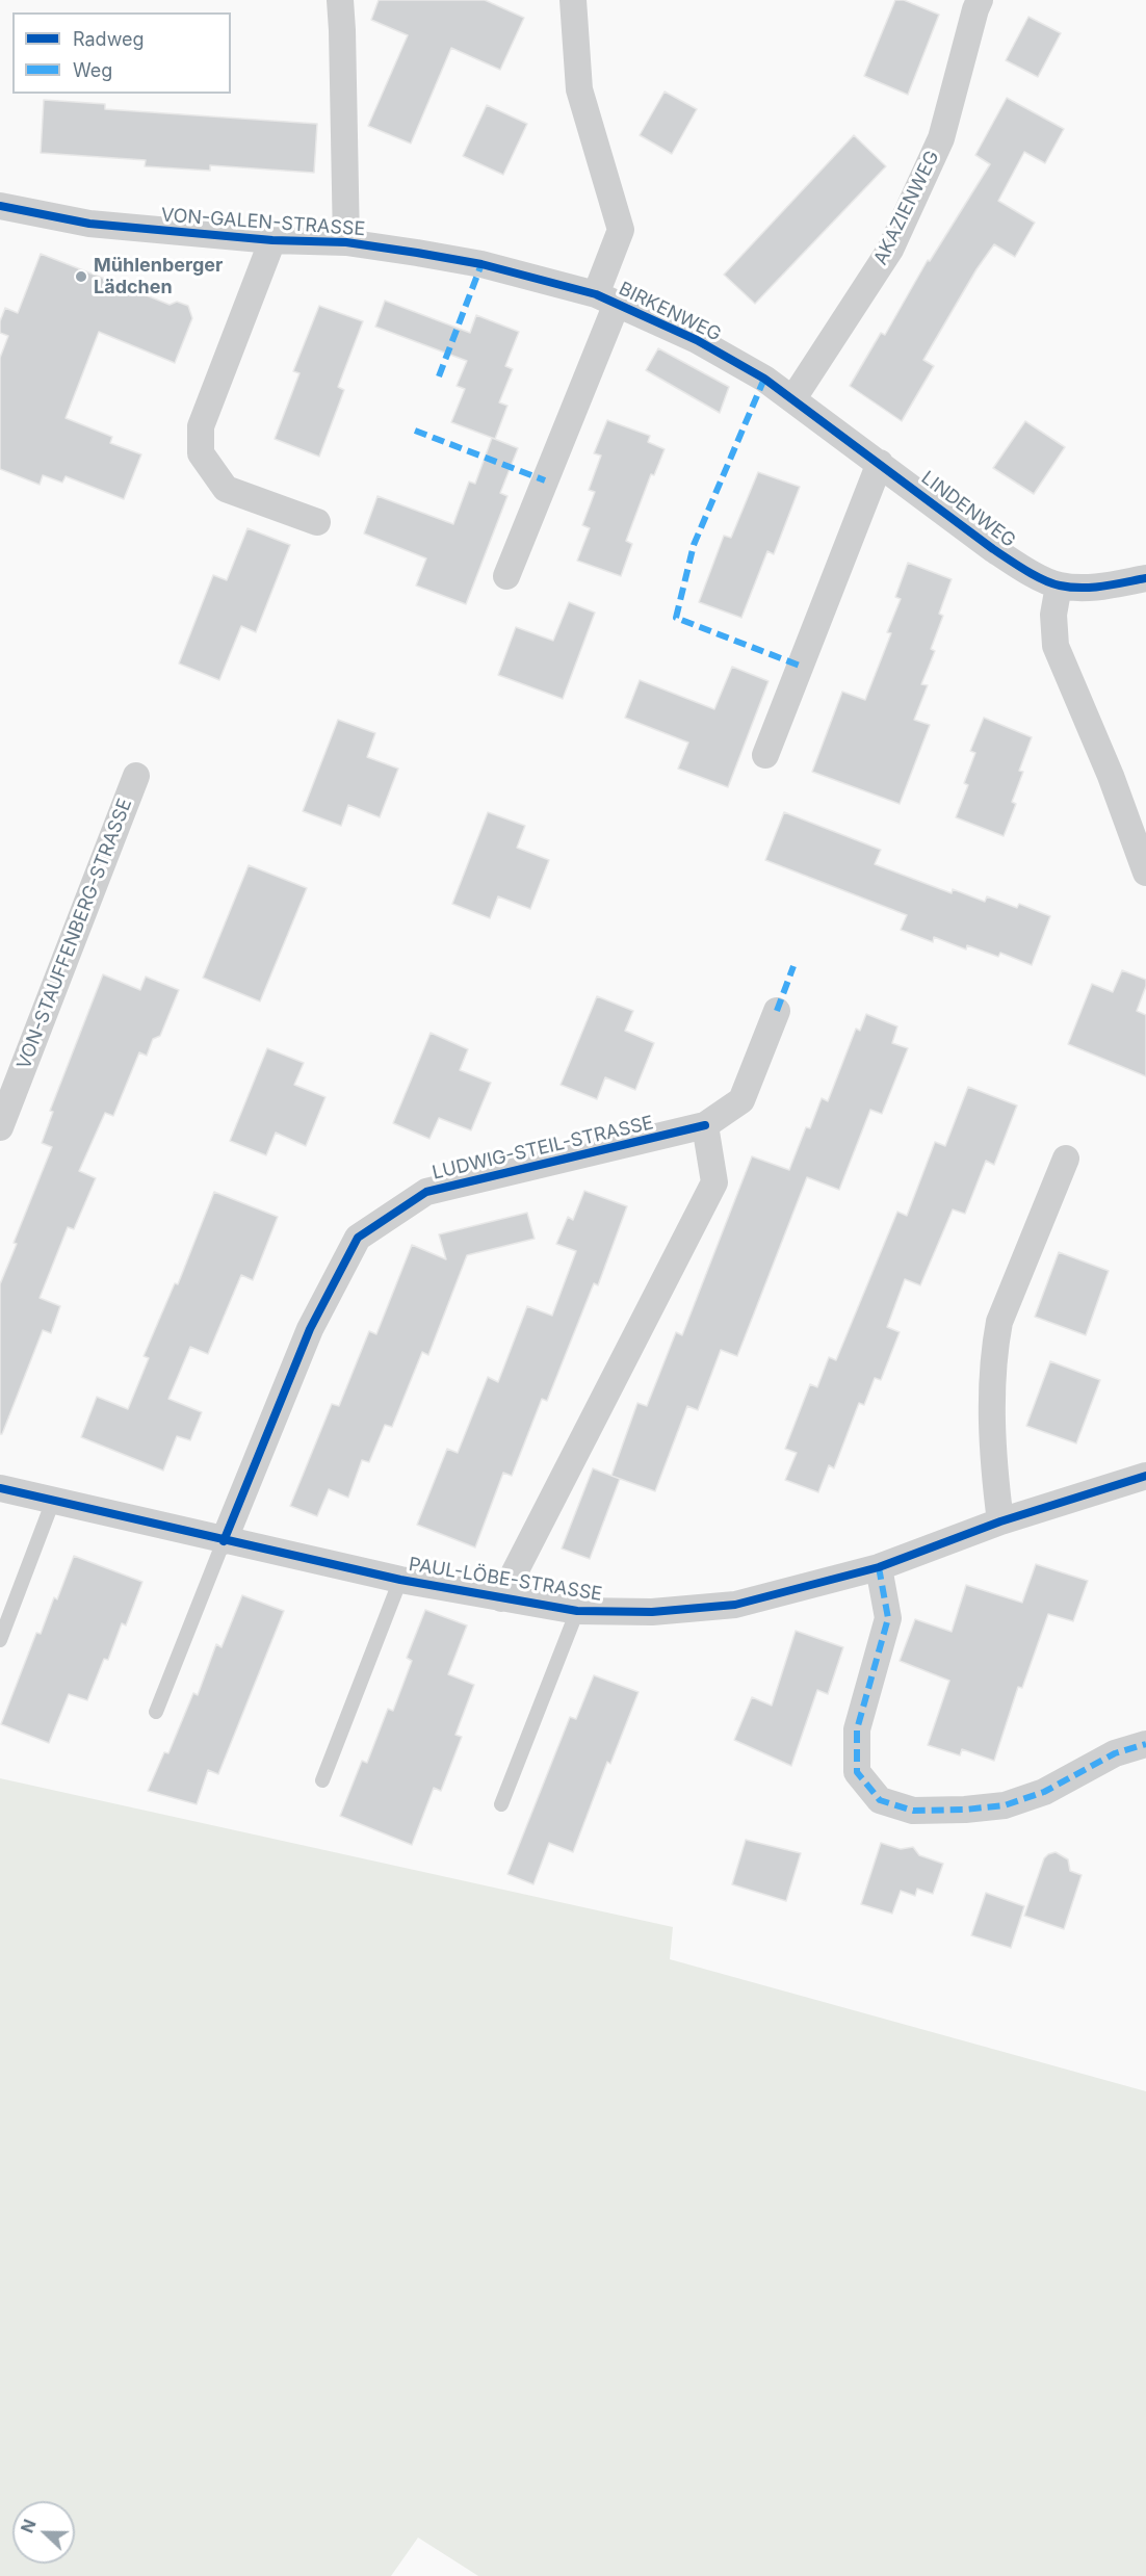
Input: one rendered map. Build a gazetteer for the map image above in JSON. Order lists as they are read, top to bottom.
{
  "streets": {
    "street": [
      "AKAZIENWEG",
      "VON-GALEN-STRASSE",
      "BIRKENWEG",
      "LINDENWEG",
      "VON-STAUFFENBERG-STRASSE",
      "LUDWIG-STEIL-STRASSE",
      "PAUL-LÖBE-STRASSE"
    ]
  },
  "crossings": [
    ["AKAZIENWEG", "BIRKENWEG"],
    ["AKAZIENWEG", "LINDENWEG"],
    ["VON-GALEN-STRASSE", "BIRKENWEG"],
    ["BIRKENWEG", "LINDENWEG"],
    ["LUDWIG-STEIL-STRASSE", "PAUL-LÖBE-STRASSE"]
  ],
  "places": ["Mühlenberger Lädchen"],
  "legend": ["Radweg", "Weg"],
  "north": "left"
}
